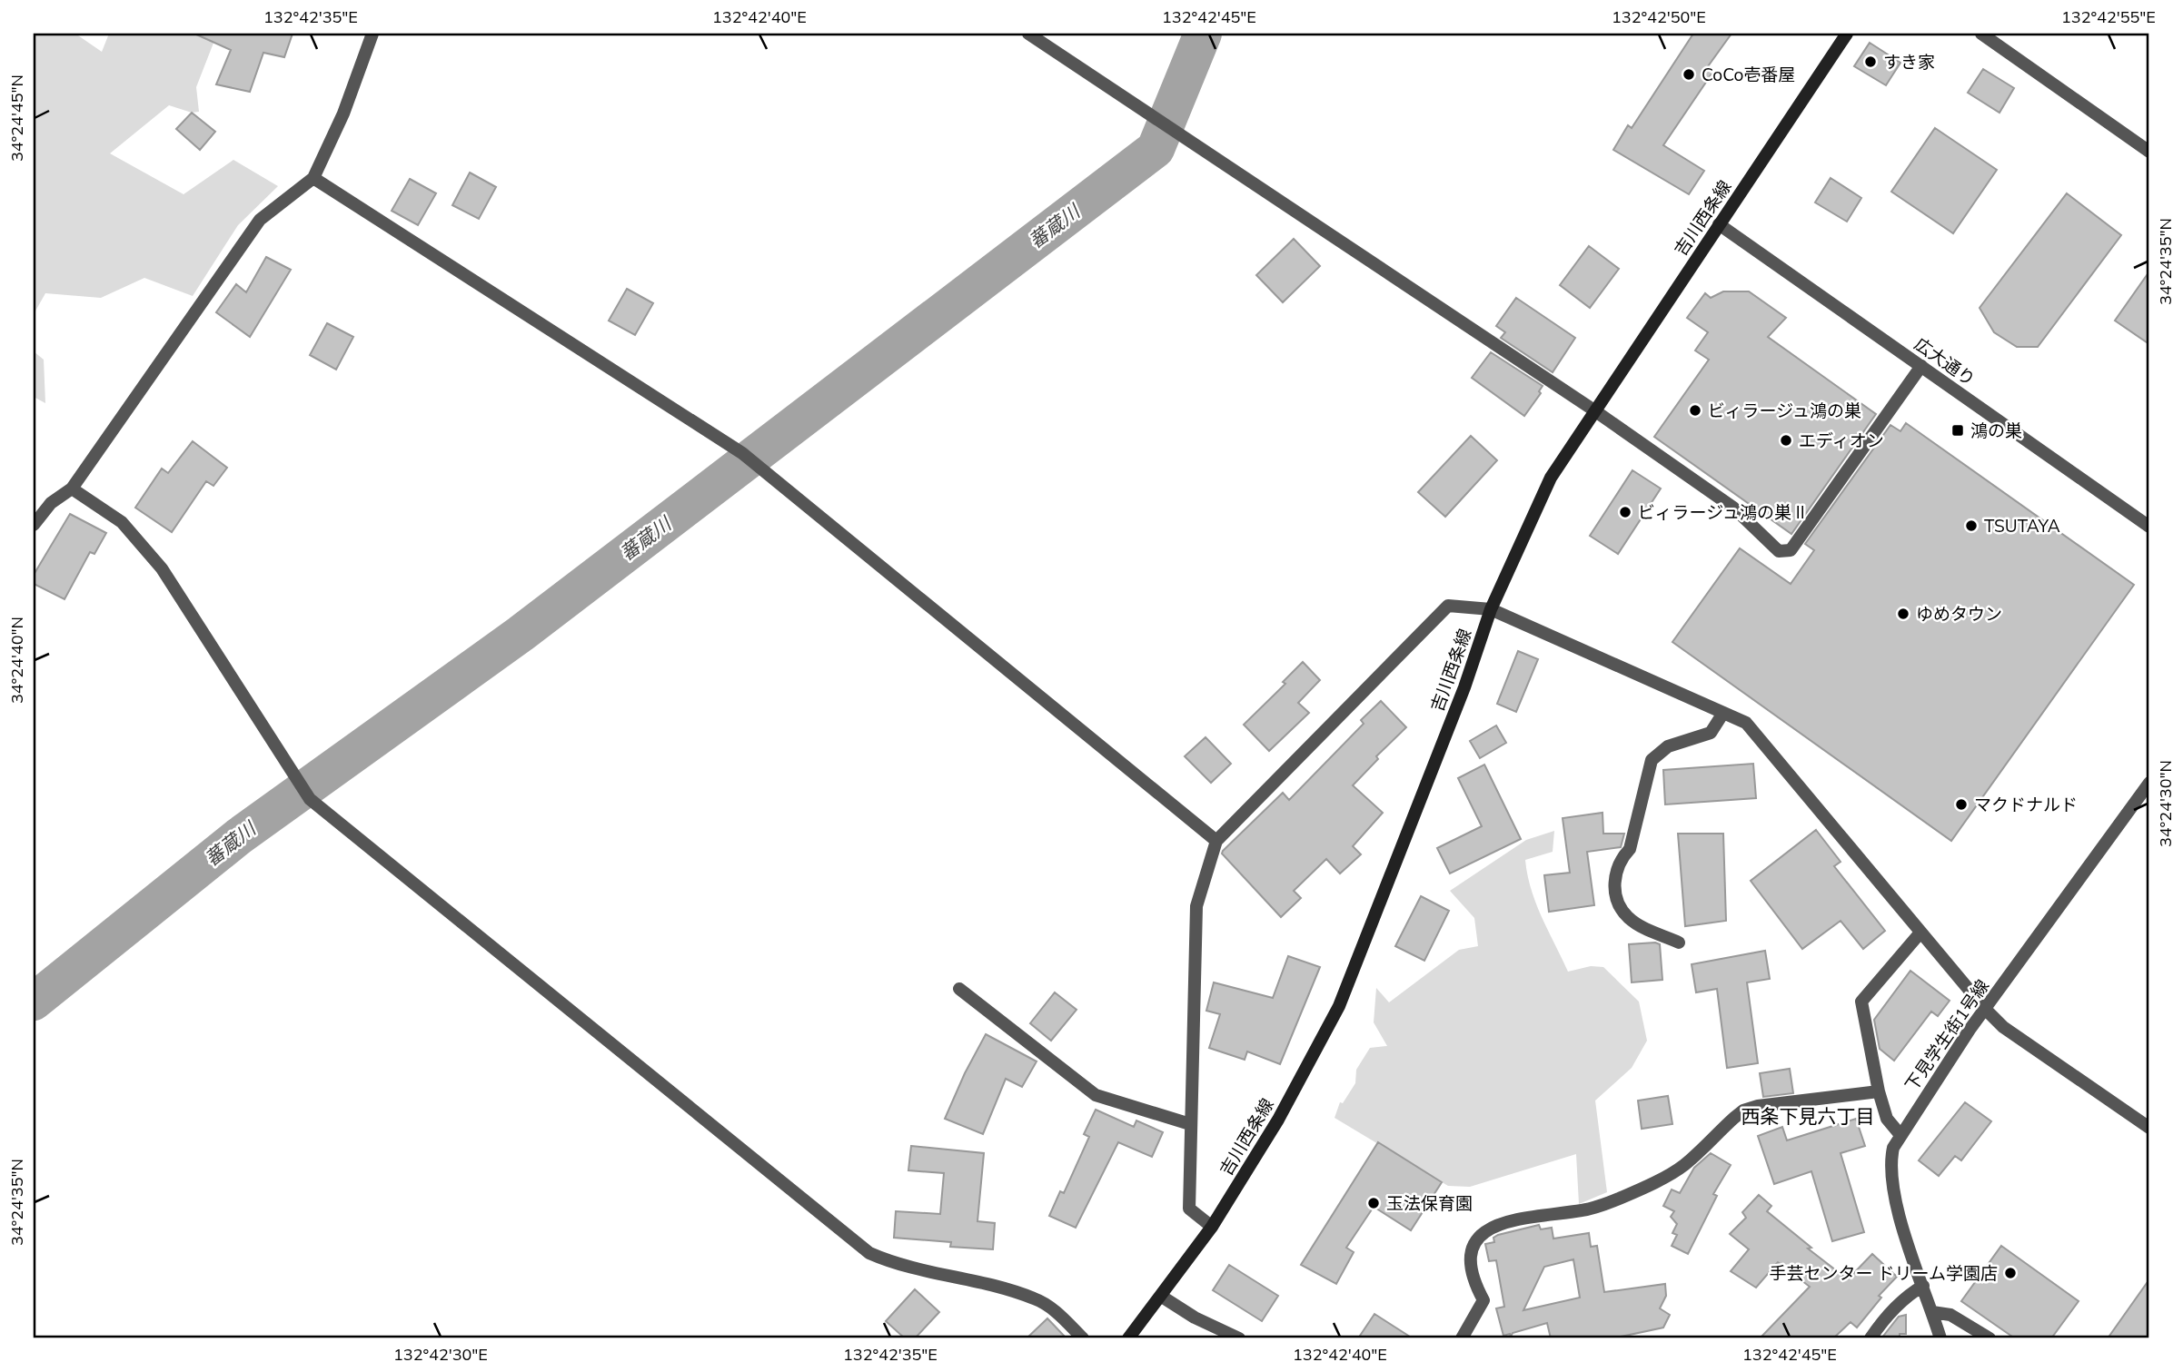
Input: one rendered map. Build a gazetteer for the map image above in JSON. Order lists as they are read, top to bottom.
{
  "streets": {
    "main road": ["吉川西条線"],
    "street": ["広大通り", "下見学生街1号線"]
  },
  "crossings": [
    ["吉川西条線", "広大通り"]
  ],
  "districts": ["西条下見六丁目"],
  "water": ["蕃蔵川"],
  "places": {
    "other": [
      "すき家",
      "CoCo壱番屋",
      "ビィラージュ鴻の巣",
      "エディオン",
      "ビィラージュ鴻の巣 II",
      "TSUTAYA",
      "ゆめタウン",
      "マクドナルド",
      "玉法保育園",
      "手芸センター ドリーム学園店"
    ],
    "transit": ["鴻の巣"]
  },
  "coordinates": [
    "132°42'35\"E",
    "132°42'40\"E",
    "132°42'45\"E",
    "132°42'50\"E",
    "132°42'55\"E",
    "34°24'45\"N",
    "34°24'35\"N",
    "34°24'40\"N",
    "34°24'30\"N",
    "132°42'30\"E"
  ]
}
